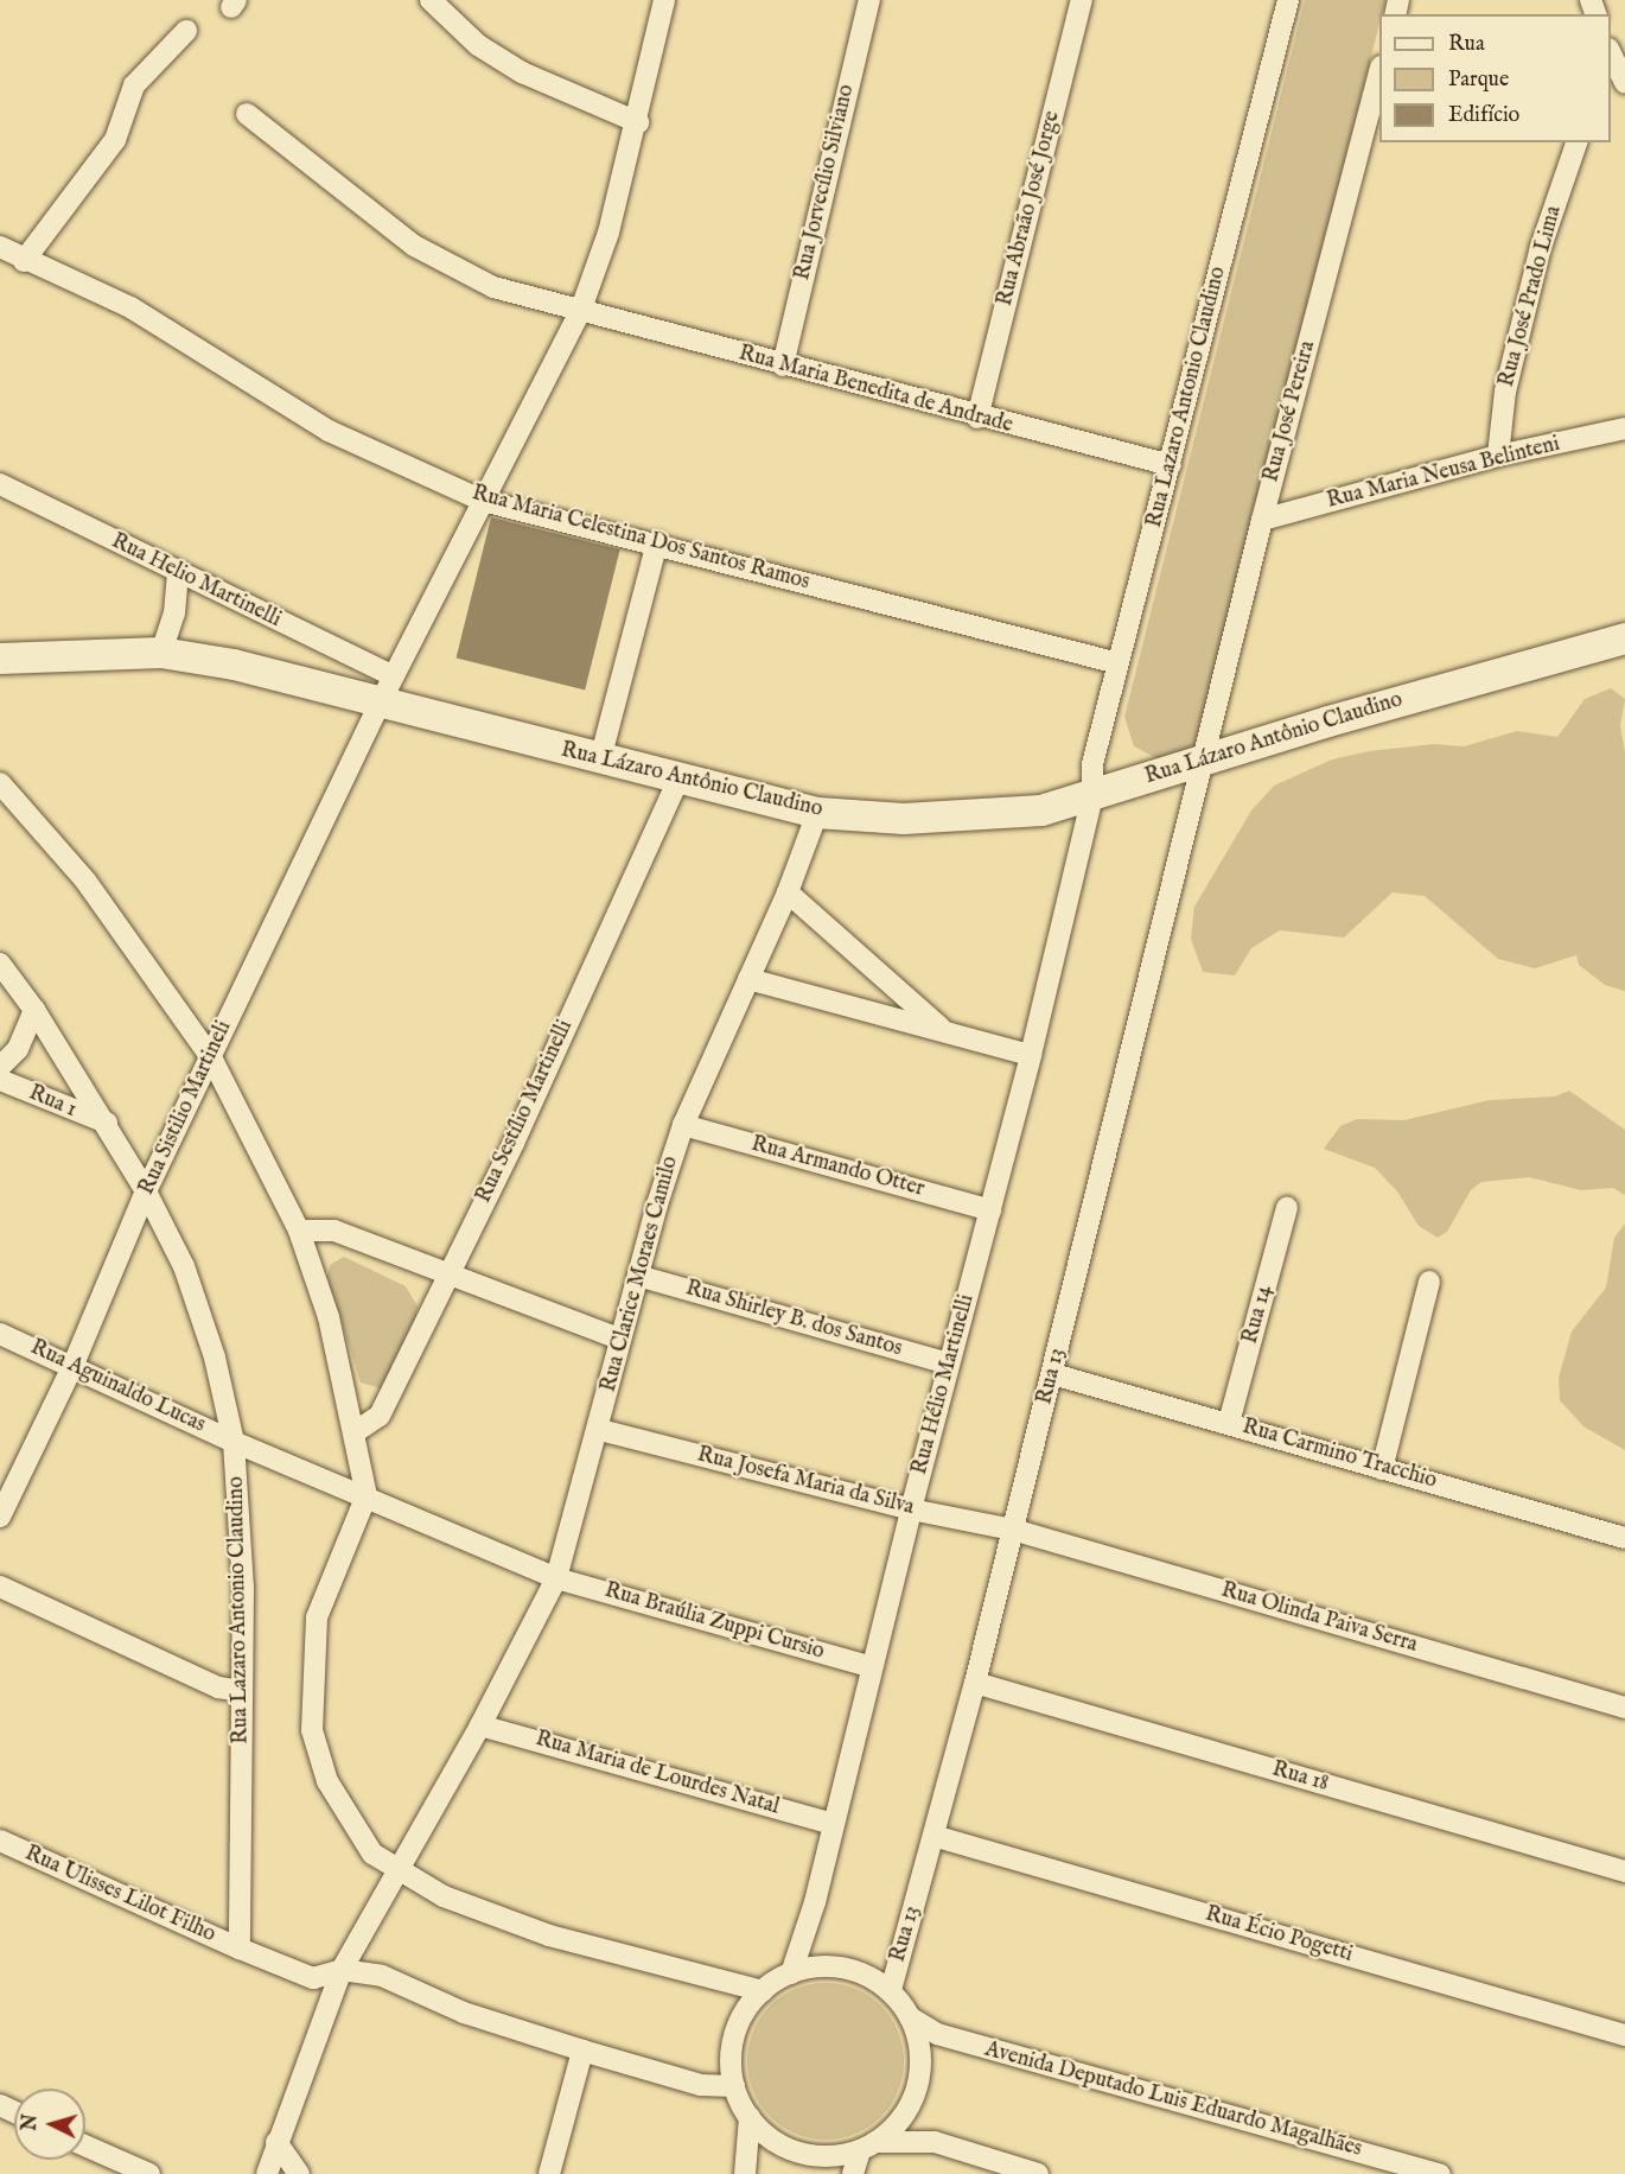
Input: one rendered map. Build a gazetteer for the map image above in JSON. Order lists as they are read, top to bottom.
{
  "streets": {
    "main road": ["Rua Lázaro Antônio Claudino"],
    "street": [
      "Rua Jorvecílio Silviano",
      "Rua Abraão José Jorge",
      "Rua José Prado Lima",
      "Rua Maria Benedita de Andrade",
      "Rua Lazaro Antonio Claudino",
      "Rua José Pereira",
      "Rua Maria Neusa Belinteni",
      "Rua Maria Celestina Dos Santos Ramos",
      "Rua Helio Martinelli",
      "Rua 1",
      "Rua Sistilio Martineli",
      "Rua Sestílio Martinelli",
      "Rua Armando Otter",
      "Rua Clarice Moraes Camilo",
      "Rua 14",
      "Rua Shirley B. dos Santos",
      "Rua 13",
      "Rua Hélio Martinelli",
      "Rua Aguinaldo Lucas",
      "Rua Carmino Tracchio",
      "Rua Josefa Maria da Silva",
      "Rua Olinda Paiva Serra",
      "Rua Braúlia Zuppi Cursio",
      "Rua Maria de Lourdes Natal",
      "Rua 18",
      "Rua Ulisses Lilot Filho",
      "Rua Écio Pogetti",
      "Avenida Deputado Luis Eduardo Magalhães"
    ]
  },
  "crossings": [
    ["Rua Jorvecílio Silviano", "Rua Maria Benedita de Andrade"],
    ["Rua Abraão José Jorge", "Rua Maria Benedita de Andrade"],
    ["Rua José Prado Lima", "Rua Maria Neusa Belinteni"],
    ["Rua Maria Benedita de Andrade", "Rua Lazaro Antonio Claudino"],
    ["Rua Maria Benedita de Andrade", "Rua Sistilio Martineli"],
    ["Rua Lazaro Antonio Claudino", "Rua Maria Celestina Dos Santos Ramos"],
    ["Rua Lazaro Antonio Claudino", "Rua Lázaro Antônio Claudino"],
    ["Rua Lazaro Antonio Claudino", "Rua 1"],
    ["Rua Lazaro Antonio Claudino", "Rua Sistilio Martineli"],
    ["Rua Lazaro Antonio Claudino", "Rua Hélio Martinelli"],
    ["Rua Lazaro Antonio Claudino", "Rua Aguinaldo Lucas"],
    ["Rua Lazaro Antonio Claudino", "Rua Ulisses Lilot Filho"],
    ["Rua José Pereira", "Rua Maria Neusa Belinteni"],
    ["Rua José Pereira", "Rua Lázaro Antônio Claudino"],
    ["Rua José Pereira", "Rua 13"],
    ["Rua Maria Celestina Dos Santos Ramos", "Rua Sistilio Martineli"],
    ["Rua Helio Martinelli", "Rua Sistilio Martineli"],
    ["Rua Lázaro Antônio Claudino", "Rua Sistilio Martineli"],
    ["Rua Lázaro Antônio Claudino", "Rua Sestílio Martinelli"],
    ["Rua Lázaro Antônio Claudino", "Rua Clarice Moraes Camilo"],
    ["Rua Lázaro Antônio Claudino", "Rua 13"],
    ["Rua Lázaro Antônio Claudino", "Rua Hélio Martinelli"],
    ["Rua Sistilio Martineli", "Rua Aguinaldo Lucas"],
    ["Rua Armando Otter", "Rua Clarice Moraes Camilo"],
    ["Rua Armando Otter", "Rua Hélio Martinelli"],
    ["Rua Clarice Moraes Camilo", "Rua Shirley B. dos Santos"],
    ["Rua Clarice Moraes Camilo", "Rua Josefa Maria da Silva"],
    ["Rua Clarice Moraes Camilo", "Rua Braúlia Zuppi Cursio"],
    ["Rua Clarice Moraes Camilo", "Rua Maria de Lourdes Natal"],
    ["Rua 14", "Rua Carmino Tracchio"],
    ["Rua Shirley B. dos Santos", "Rua Hélio Martinelli"],
    ["Rua 13", "Rua Hélio Martinelli"],
    ["Rua 13", "Rua Carmino Tracchio"],
    ["Rua 13", "Rua Josefa Maria da Silva"],
    ["Rua 13", "Rua Olinda Paiva Serra"],
    ["Rua 13", "Rua 18"],
    ["Rua 13", "Rua Écio Pogetti"],
    ["Rua 13", "Avenida Deputado Luis Eduardo Magalhães"],
    ["Rua Hélio Martinelli", "Rua Josefa Maria da Silva"],
    ["Rua Hélio Martinelli", "Rua Braúlia Zuppi Cursio"],
    ["Rua Hélio Martinelli", "Rua Maria de Lourdes Natal"],
    ["Rua Hélio Martinelli", "Avenida Deputado Luis Eduardo Magalhães"],
    ["Rua Josefa Maria da Silva", "Rua Olinda Paiva Serra"]
  ],
  "legend": ["Rua", "Parque", "Edifício"],
  "north": "left"
}
